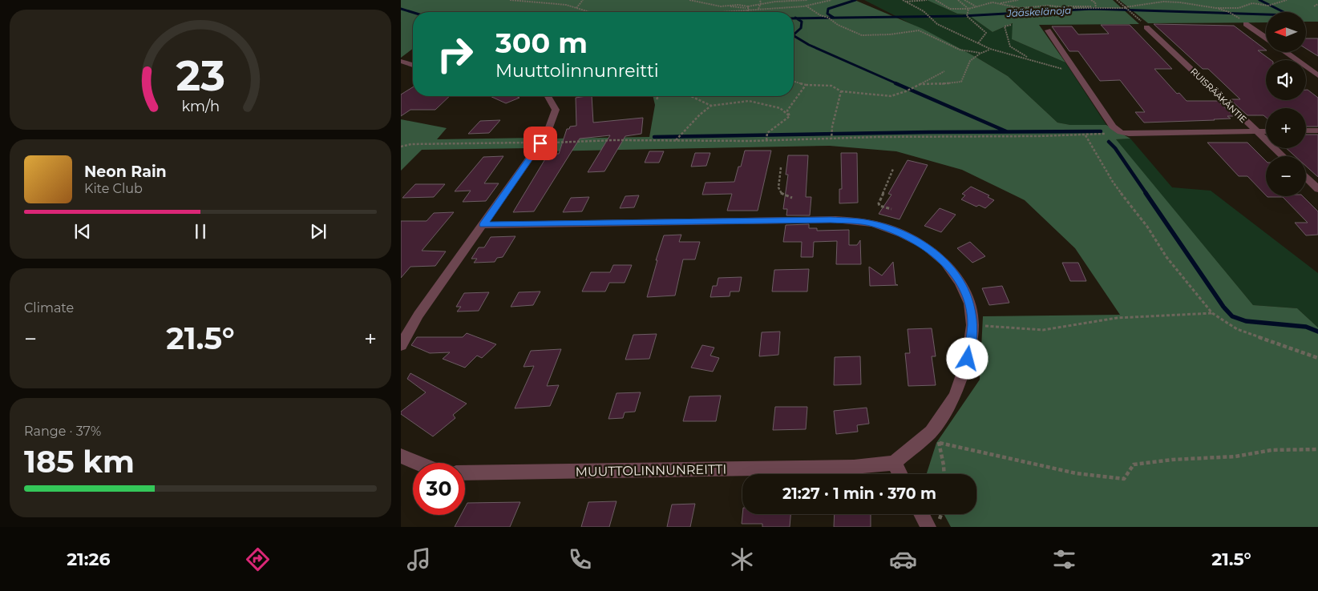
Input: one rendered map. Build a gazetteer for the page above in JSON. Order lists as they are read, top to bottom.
{
  "streets": {
    "street": ["RUISRÄÄKÄNTIE", "MUUTTOLINNUNREITTI"]
  },
  "water": ["Jääskelänoja"],
  "north": "left",
  "page": {
    "map_buttons": ["+", "−"],
    "turn": ["300 m", "Muuttolinnunreitti"],
    "song": ["Neon Rain", "Kite Club"],
    "tile": [
      "Climate",
      ["Range · 37%", "185 km"]
    ],
    "heat": ["−", "21.5°", "+"],
    "limit": "30",
    "trip": "21:27 · 1 min · 370 m",
    "tabs": ["21:26", "21.5°"],
    "gauge": ["23", "km/h"]
  }
}
